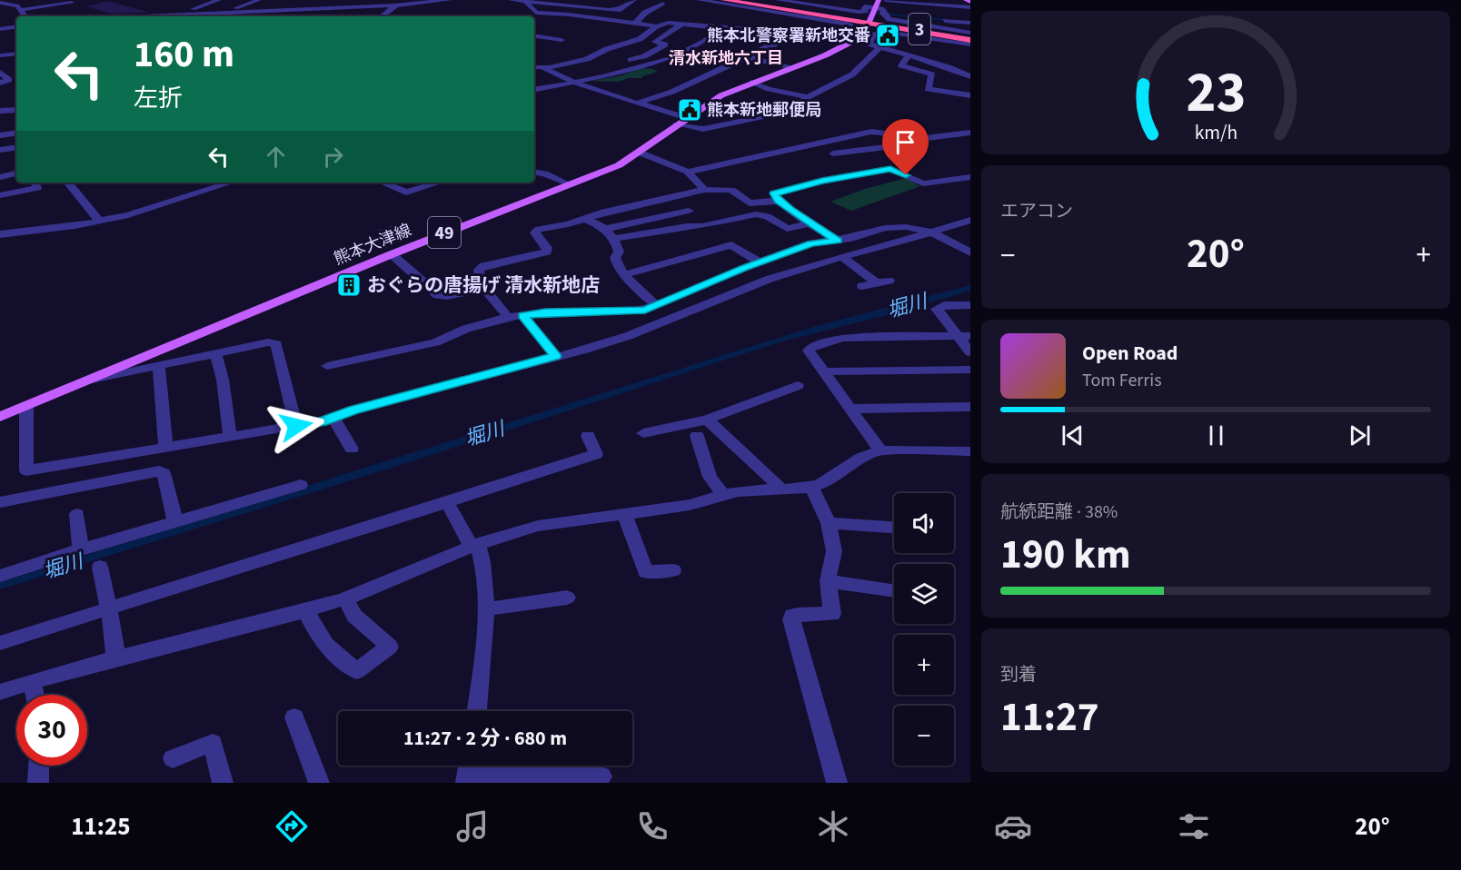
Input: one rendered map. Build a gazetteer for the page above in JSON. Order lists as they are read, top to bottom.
{
  "streets": {
    "highway": ["3"],
    "main road": ["49", "熊本大津線"]
  },
  "districts": ["清水新地六丁目"],
  "water": ["堀川"],
  "places": {
    "public building": ["熊本北警察署新地交番", "熊本新地郵便局"],
    "building": ["おぐらの唐揚げ 清水新地店"]
  },
  "page": {
    "turn": ["160 m", "左折"],
    "tile": [
      "エアコン",
      ["航続距離 · 38%", "190 km"],
      ["到着", "11:27"]
    ],
    "heat": ["−", "20°", "+"],
    "song": ["Open Road", "Tom Ferris"],
    "map_buttons": ["+", "−"],
    "limit": "30",
    "trip": "11:27 · 2 分 · 680 m",
    "tabs": ["11:25", "20°"],
    "gauge": ["23", "km/h"]
  }
}
